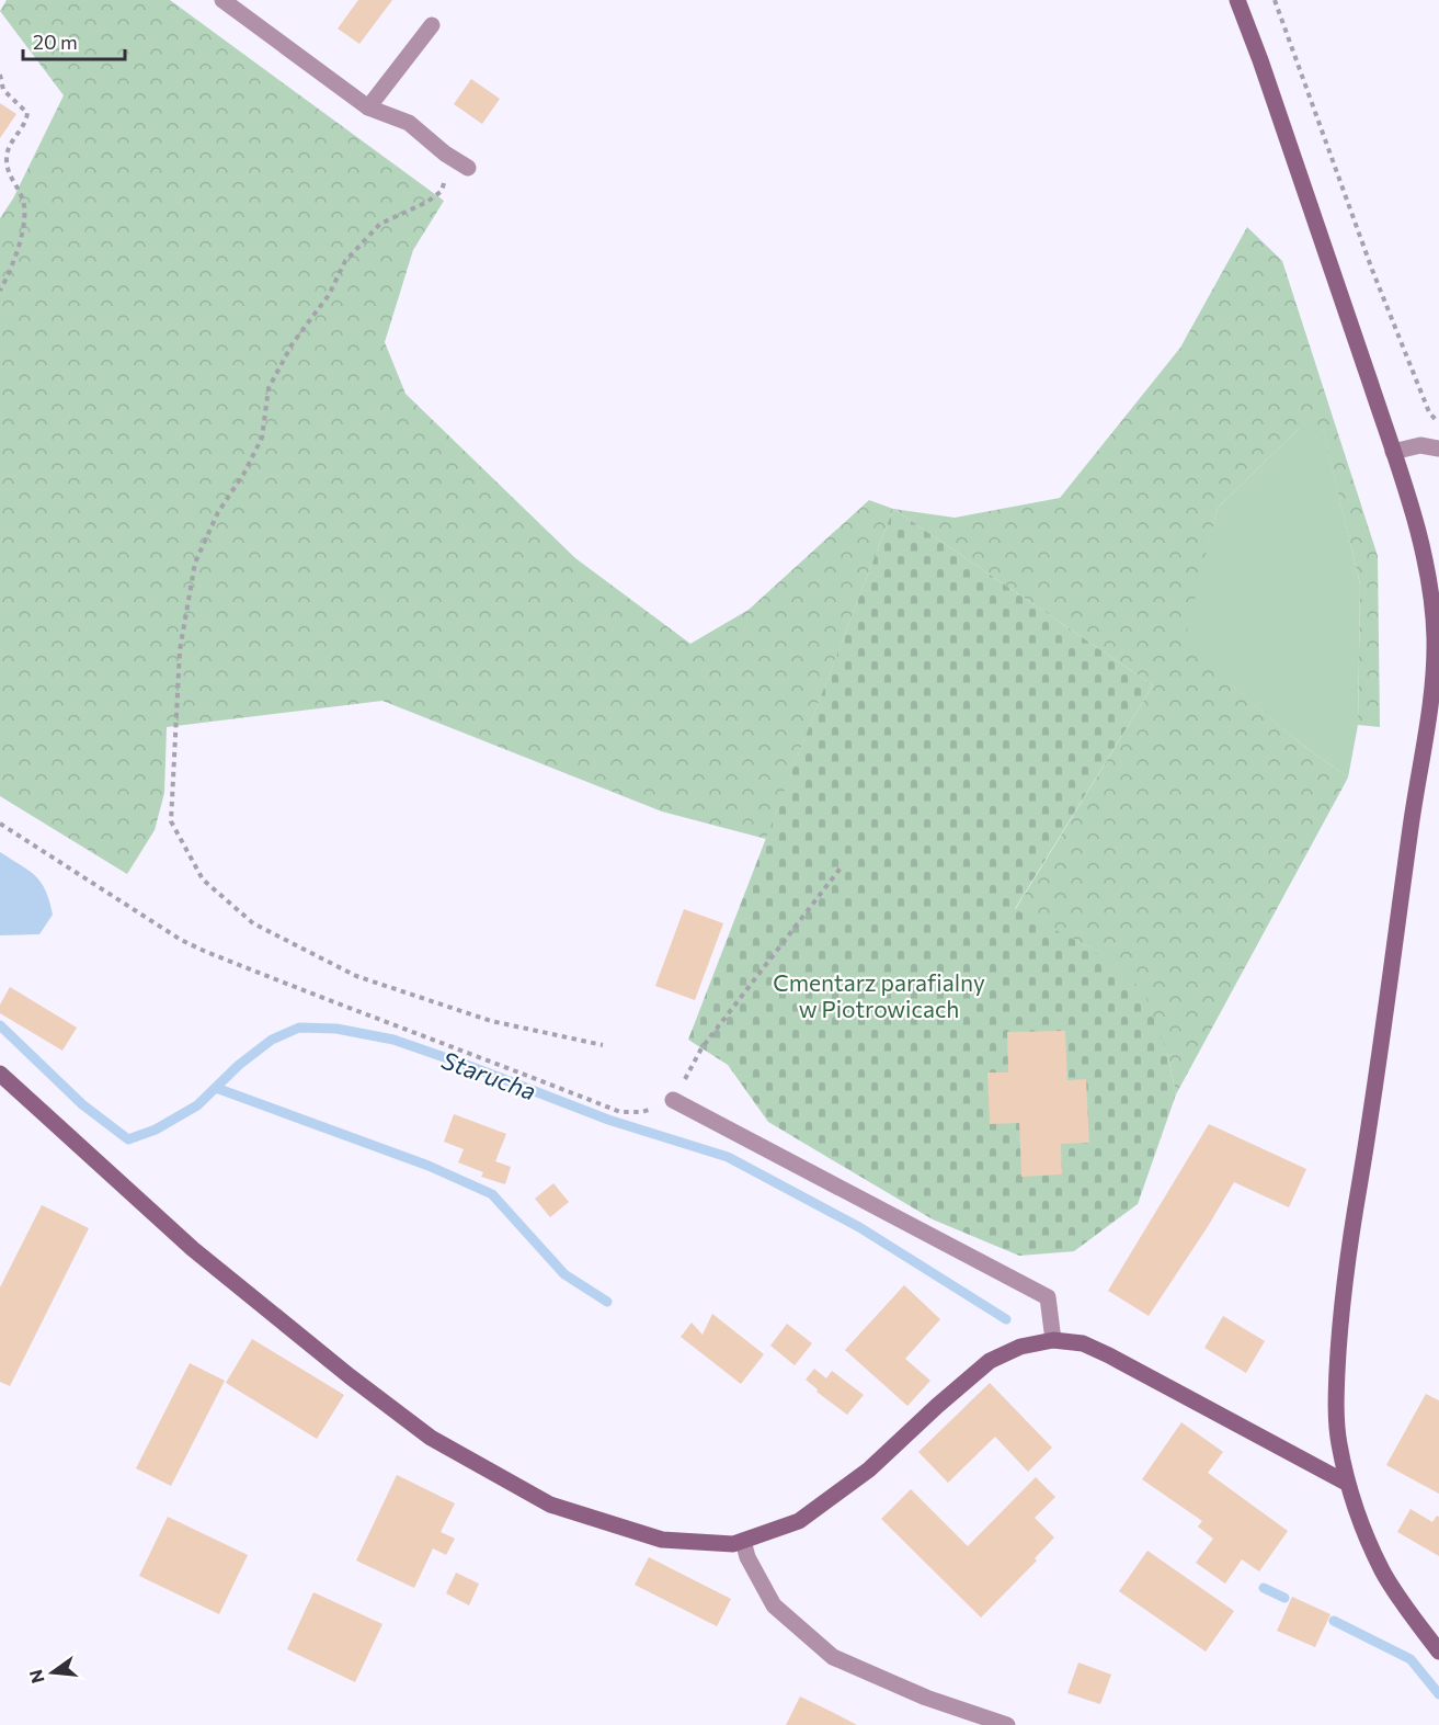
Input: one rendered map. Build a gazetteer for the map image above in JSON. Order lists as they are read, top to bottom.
{
  "water": ["Starucha"],
  "parks": ["Cmentarz parafialny w Piotrowicach"],
  "scale_bar": "20 m",
  "north": "left"
}
